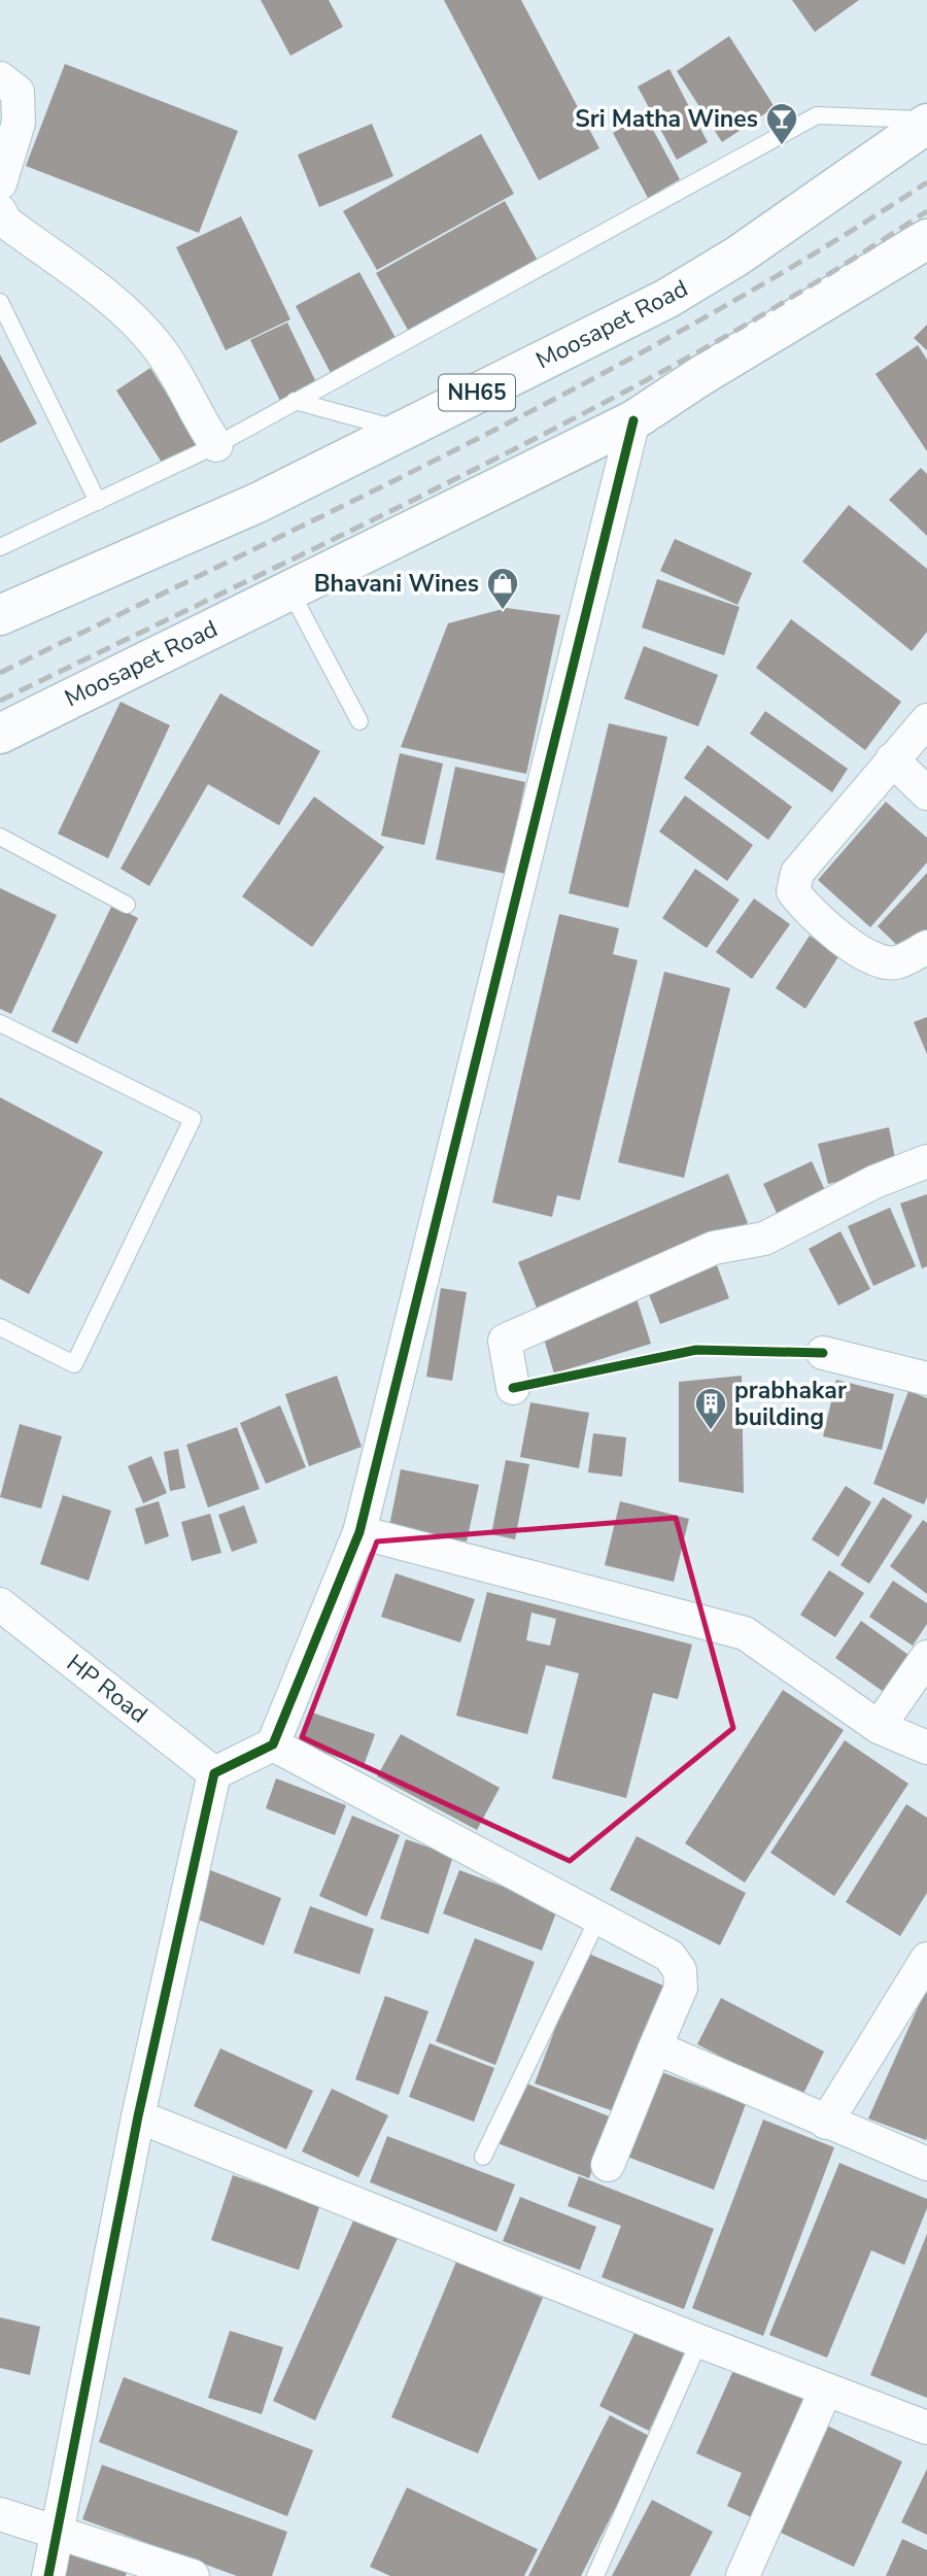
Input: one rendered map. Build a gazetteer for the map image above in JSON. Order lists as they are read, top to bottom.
{
  "streets": {
    "highway": ["Moosapet Road", "NH65"],
    "street": ["HP Road"]
  },
  "places": {
    "bar": ["Sri Matha Wines"],
    "shop": ["Bhavani Wines"],
    "building": ["prabhakar building"]
  }
}
